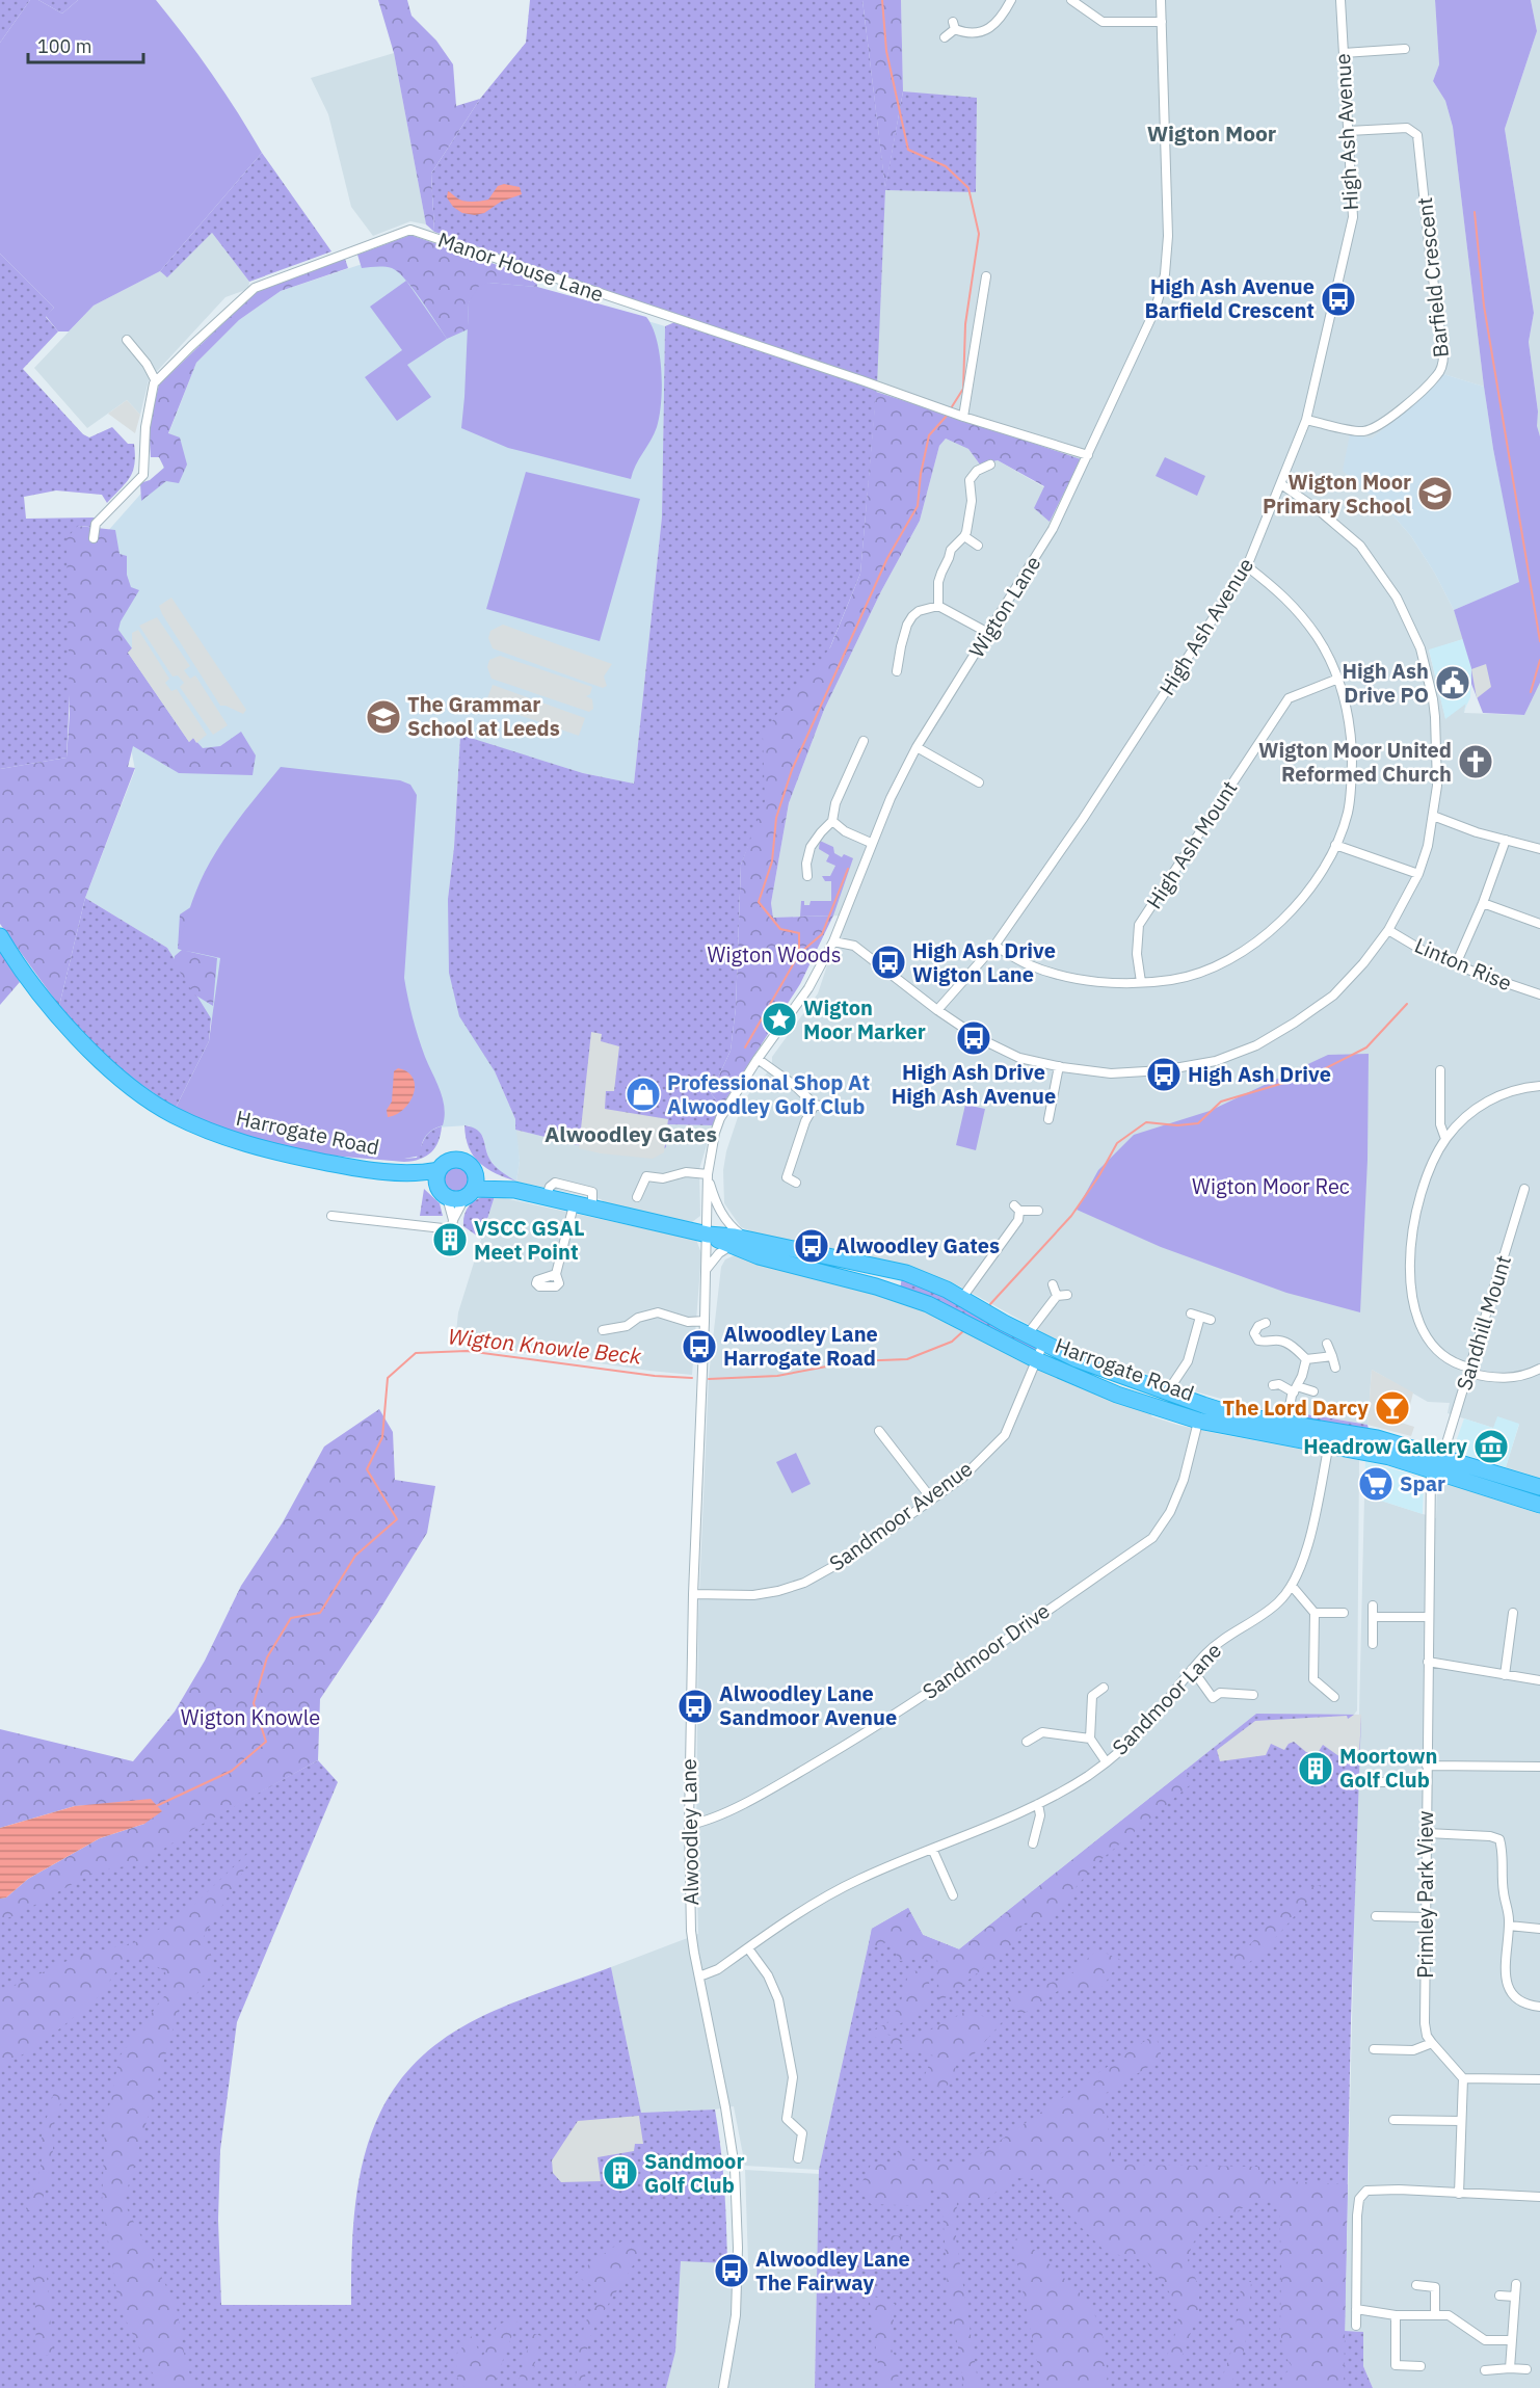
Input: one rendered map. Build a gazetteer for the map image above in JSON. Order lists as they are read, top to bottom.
{
  "streets": {
    "highway": ["Harrogate Road"],
    "street": [
      "High Ash Avenue",
      "Manor House Lane",
      "Barfield Crescent",
      "Wigton Lane",
      "High Ash Mount",
      "Linton Rise",
      "Sandhill Mount",
      "Sandmoor Avenue",
      "Sandmoor Drive",
      "Sandmoor Lane",
      "Alwoodley Lane",
      "Primley Park View"
    ]
  },
  "crossings": [
    ["High Ash Avenue", "Barfield Crescent"],
    ["Manor House Lane", "Wigton Lane"],
    ["Wigton Lane", "Harrogate Road"],
    ["Wigton Lane", "Alwoodley Lane"],
    ["Harrogate Road", "Sandhill Mount"],
    ["Harrogate Road", "Sandmoor Avenue"],
    ["Harrogate Road", "Sandmoor Drive"],
    ["Harrogate Road", "Sandmoor Lane"],
    ["Harrogate Road", "Alwoodley Lane"],
    ["Harrogate Road", "Primley Park View"],
    ["Sandmoor Avenue", "Alwoodley Lane"],
    ["Sandmoor Drive", "Alwoodley Lane"],
    ["Sandmoor Lane", "Alwoodley Lane"]
  ],
  "districts": ["Wigton Moor", "Alwoodley Gates"],
  "water": ["Wigton Knowle Beck"],
  "parks": ["Wigton Woods", "Wigton Moor Rec", "Wigton Knowle"],
  "places": {
    "bus stop": [
      "High Ash Avenue Barfield Crescent",
      "High Ash Drive Wigton Lane",
      "High Ash Drive High Ash Avenue",
      "High Ash Drive",
      "Alwoodley Gates",
      "Alwoodley Lane Harrogate Road",
      "Alwoodley Lane Sandmoor Avenue",
      "Alwoodley Lane The Fairway"
    ],
    "school or university": ["Wigton Moor Primary School", "The Grammar School at Leeds"],
    "public building": ["High Ash Drive PO"],
    "church": ["Wigton Moor United Reformed Church"],
    "place": ["Wigton Moor Marker"],
    "shop": ["Professional Shop At Alwoodley Golf Club"],
    "building": ["VSCC GSAL Meet Point", "Moortown Golf Club", "Sandmoor Golf Club"],
    "bar": ["The Lord Darcy"],
    "museum": ["Headrow Gallery"],
    "supermarket": ["Spar"]
  },
  "scale_bar": "100 m"
}
